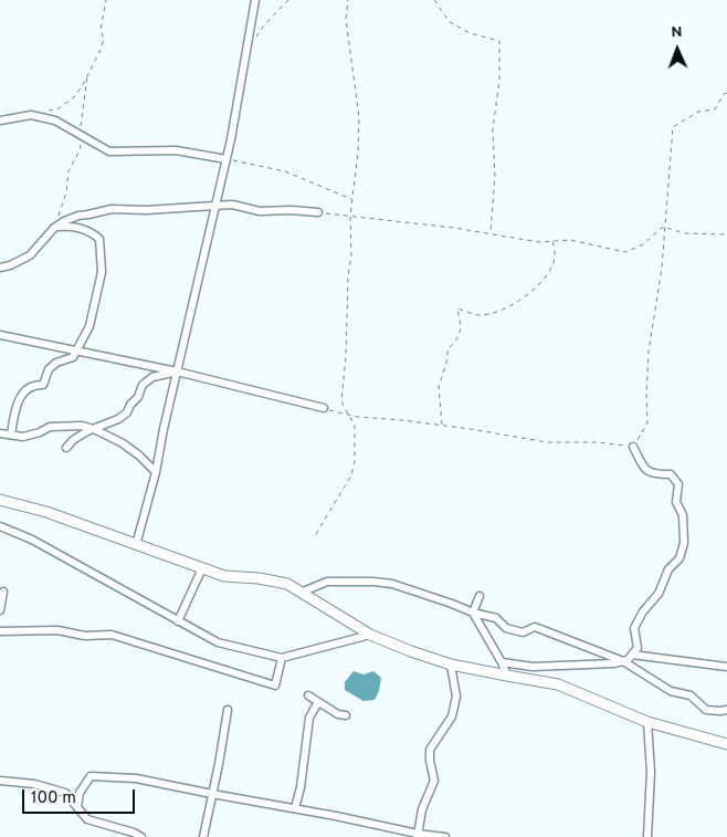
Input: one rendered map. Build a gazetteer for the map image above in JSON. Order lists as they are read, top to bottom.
{
  "scale_bar": "100 m",
  "north": "top"
}
